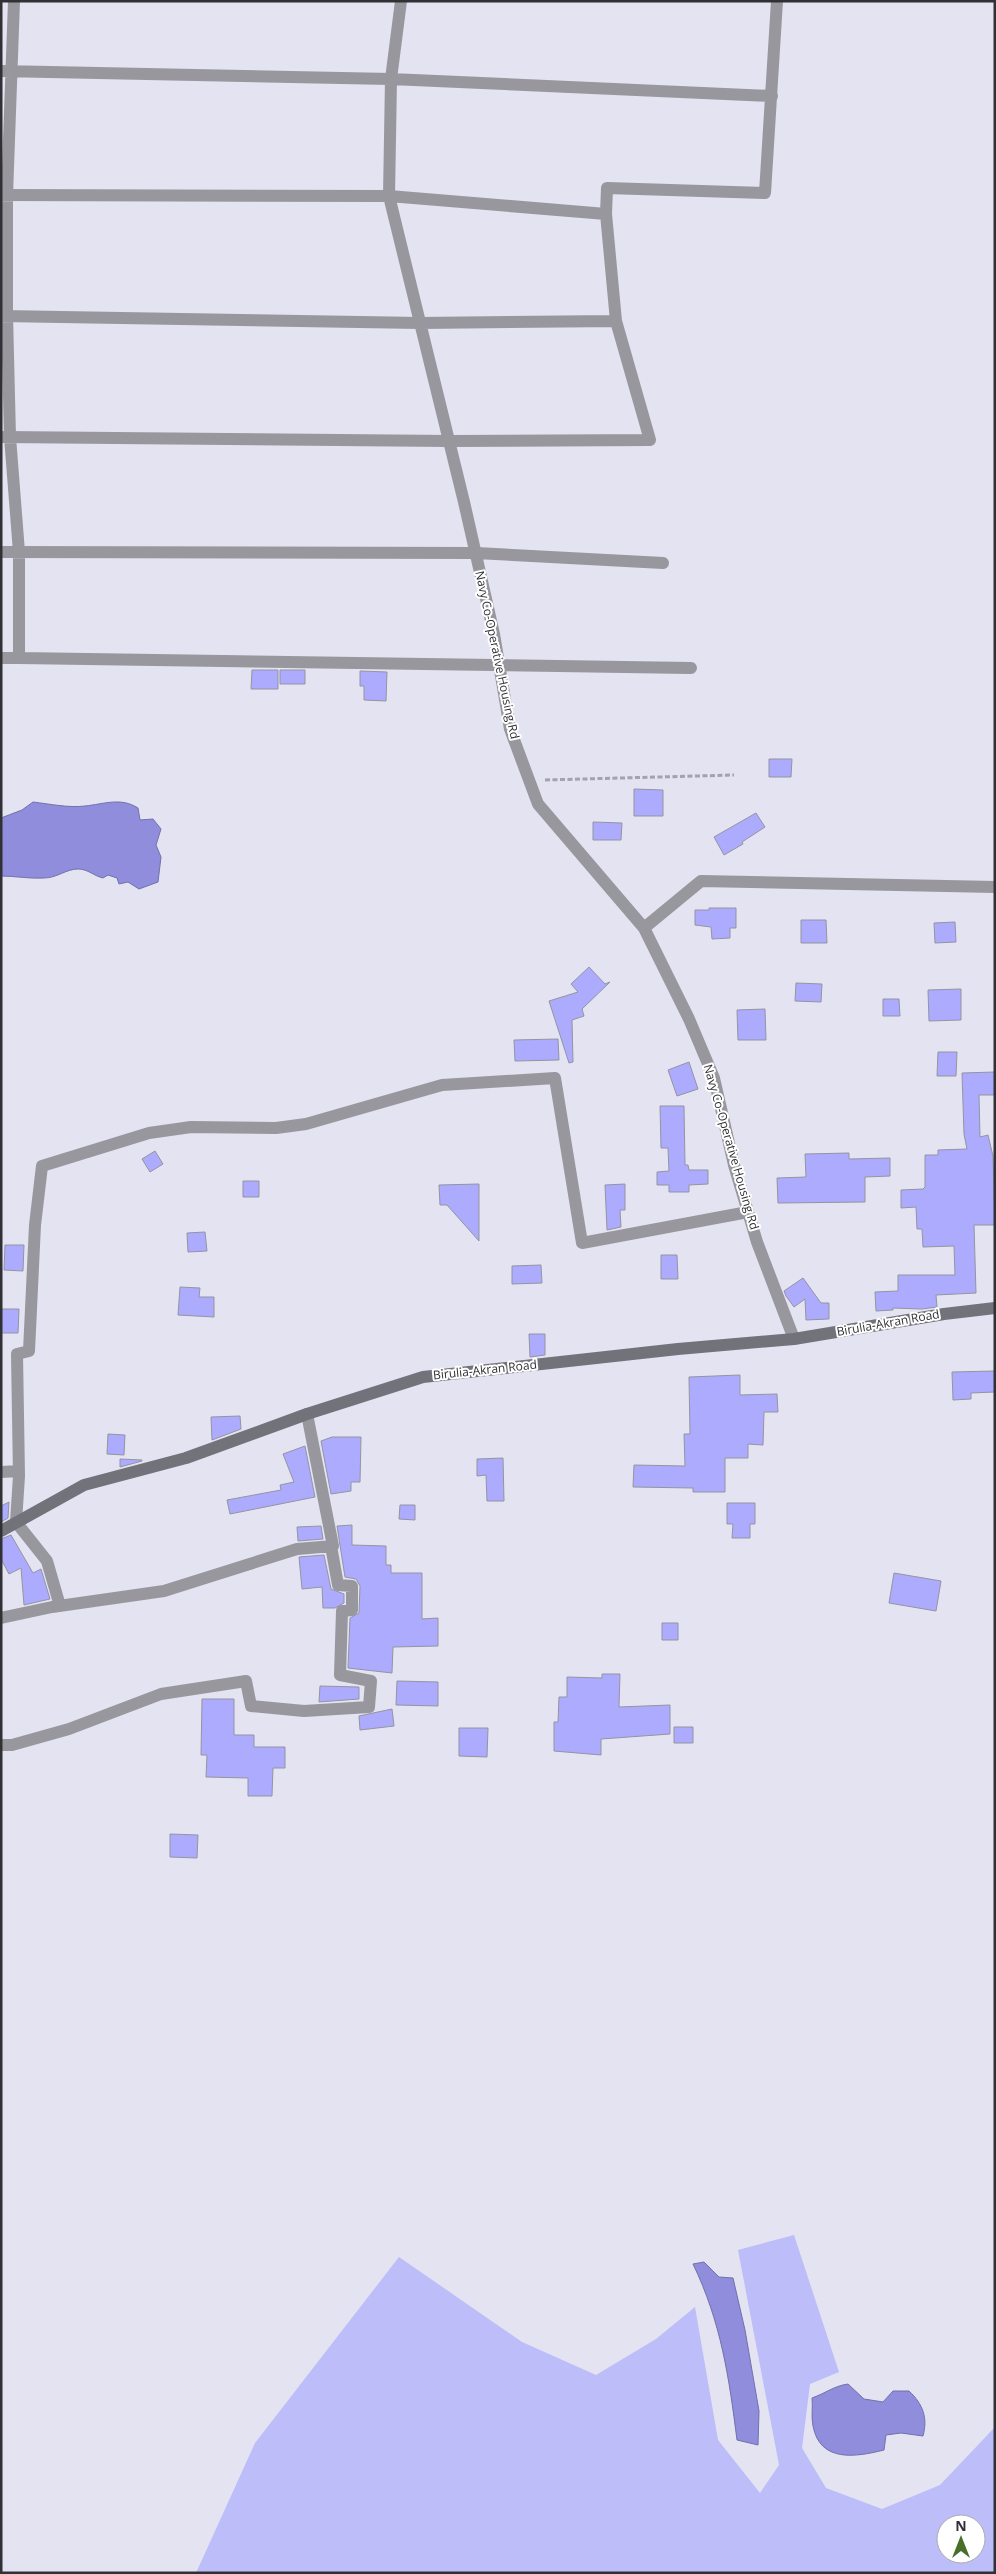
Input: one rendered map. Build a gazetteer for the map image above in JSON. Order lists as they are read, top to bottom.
{
  "streets": {
    "street": ["Navy Co-Operative Housing Rd", "Birulia-Akran Road"]
  },
  "crossings": [
    ["Navy Co-Operative Housing Rd", "Birulia-Akran Road"]
  ],
  "north": "top"
}
